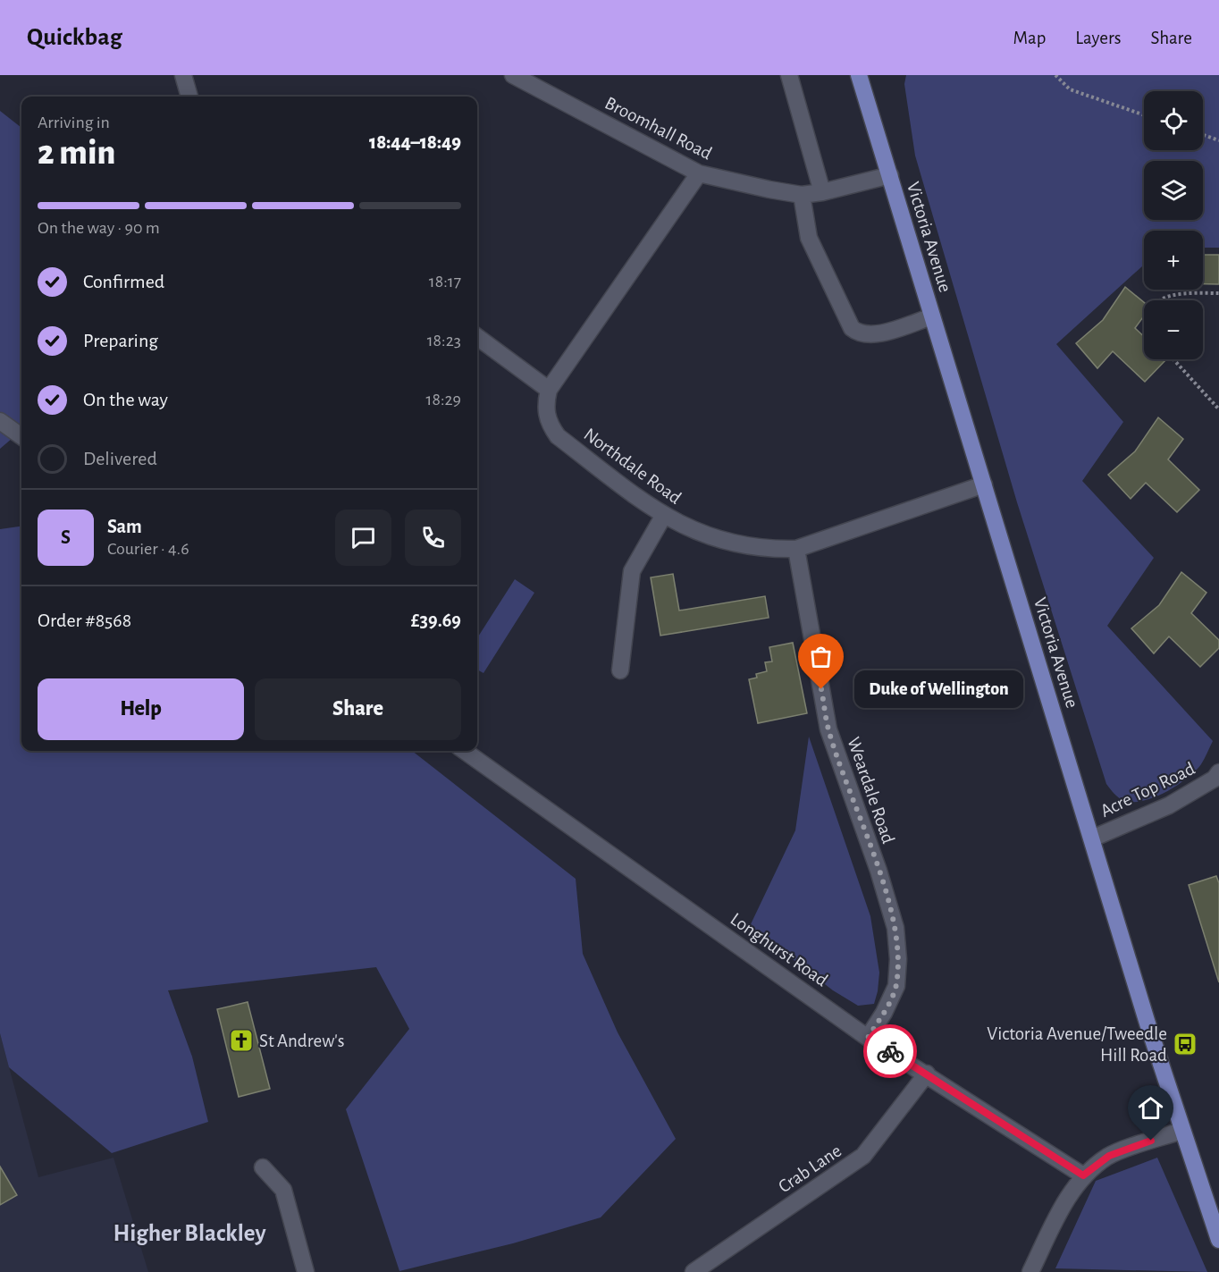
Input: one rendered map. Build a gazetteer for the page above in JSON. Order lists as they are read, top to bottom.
{
  "streets": {
    "main road": ["Victoria Avenue"],
    "street": [
      "Broomhall Road",
      "Northdale Road",
      "Acre Top Road",
      "Weardale Road",
      "Longhurst Road",
      "Crab Lane"
    ]
  },
  "crossings": [
    ["Broomhall Road", "Victoria Avenue"],
    ["Victoria Avenue", "Northdale Road"],
    ["Victoria Avenue", "Acre Top Road"],
    ["Northdale Road", "Weardale Road"],
    ["Weardale Road", "Longhurst Road"],
    ["Longhurst Road", "Crab Lane"]
  ],
  "districts": ["Higher Blackley"],
  "places": {
    "other": ["Duke of Wellington"],
    "church": ["St Andrew's"],
    "bus stop": ["Victoria Avenue/Tweedle Hill Road"]
  },
  "page": {
    "header": "Quickbag",
    "nav": ["Map", "Layers", "Share"],
    "map_buttons": ["+", "−"],
    "heading": ["2 min", "Arriving in", "18:44–18:49"],
    "panel": [
      "Sam",
      "Courier · 4.6",
      "Order #8568",
      "£39.69"
    ],
    "bar": "On the way · 90 m",
    "list": [
      ["Confirmed", "18:17"],
      ["Preparing", "18:23"],
      ["On the way", "18:29"],
      "Delivered"
    ],
    "round": "S",
    "buttons": ["Help", "Share"],
    "bubble": "Duke of Wellington"
  }
}
